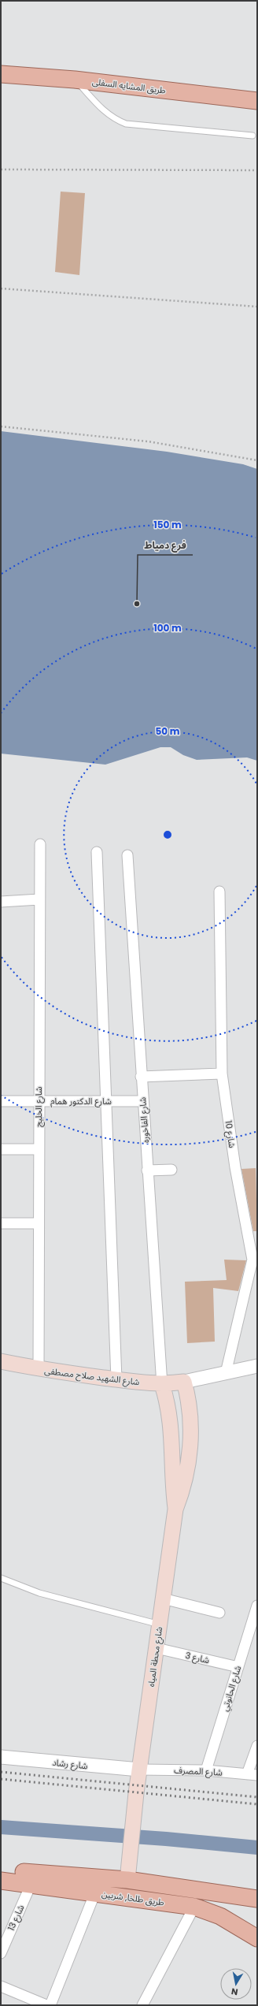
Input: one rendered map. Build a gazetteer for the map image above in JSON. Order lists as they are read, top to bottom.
{
  "streets": {
    "main road": [
      "طريق المشايه السفلى",
      "شارع الشهيد صلاح مصطفى",
      "شارع محطة المياه",
      "طريق طلخا, شربين"
    ],
    "street": [
      "شارع الدكتور همام",
      "شارع الخليج",
      "شارع الفاخوره",
      "شارع 10",
      "شارع 3",
      "شارع الحانوتي",
      "شارع رشاد",
      "شارع المصرف",
      "شارع 13"
    ]
  },
  "crossings": [
    ["شارع الدكتور همام", "شارع الخليج"],
    ["شارع الدكتور همام", "شارع الفاخوره"],
    ["شارع الخليج", "شارع الشهيد صلاح مصطفى"],
    ["شارع الفاخوره", "شارع الشهيد صلاح مصطفى"],
    ["شارع محطة المياه", "شارع 3"],
    ["شارع محطة المياه", "شارع رشاد"],
    ["شارع محطة المياه", "شارع المصرف"],
    ["شارع 3", "شارع الحانوتي"],
    ["شارع الحانوتي", "شارع المصرف"],
    ["شارع رشاد", "شارع المصرف"],
    ["طريق طلخا, شربين", "شارع 13"]
  ],
  "places": ["فرع دمياط"],
  "north": "bottom",
  "rings": ["150 m", "100 m", "50 m"]
}
